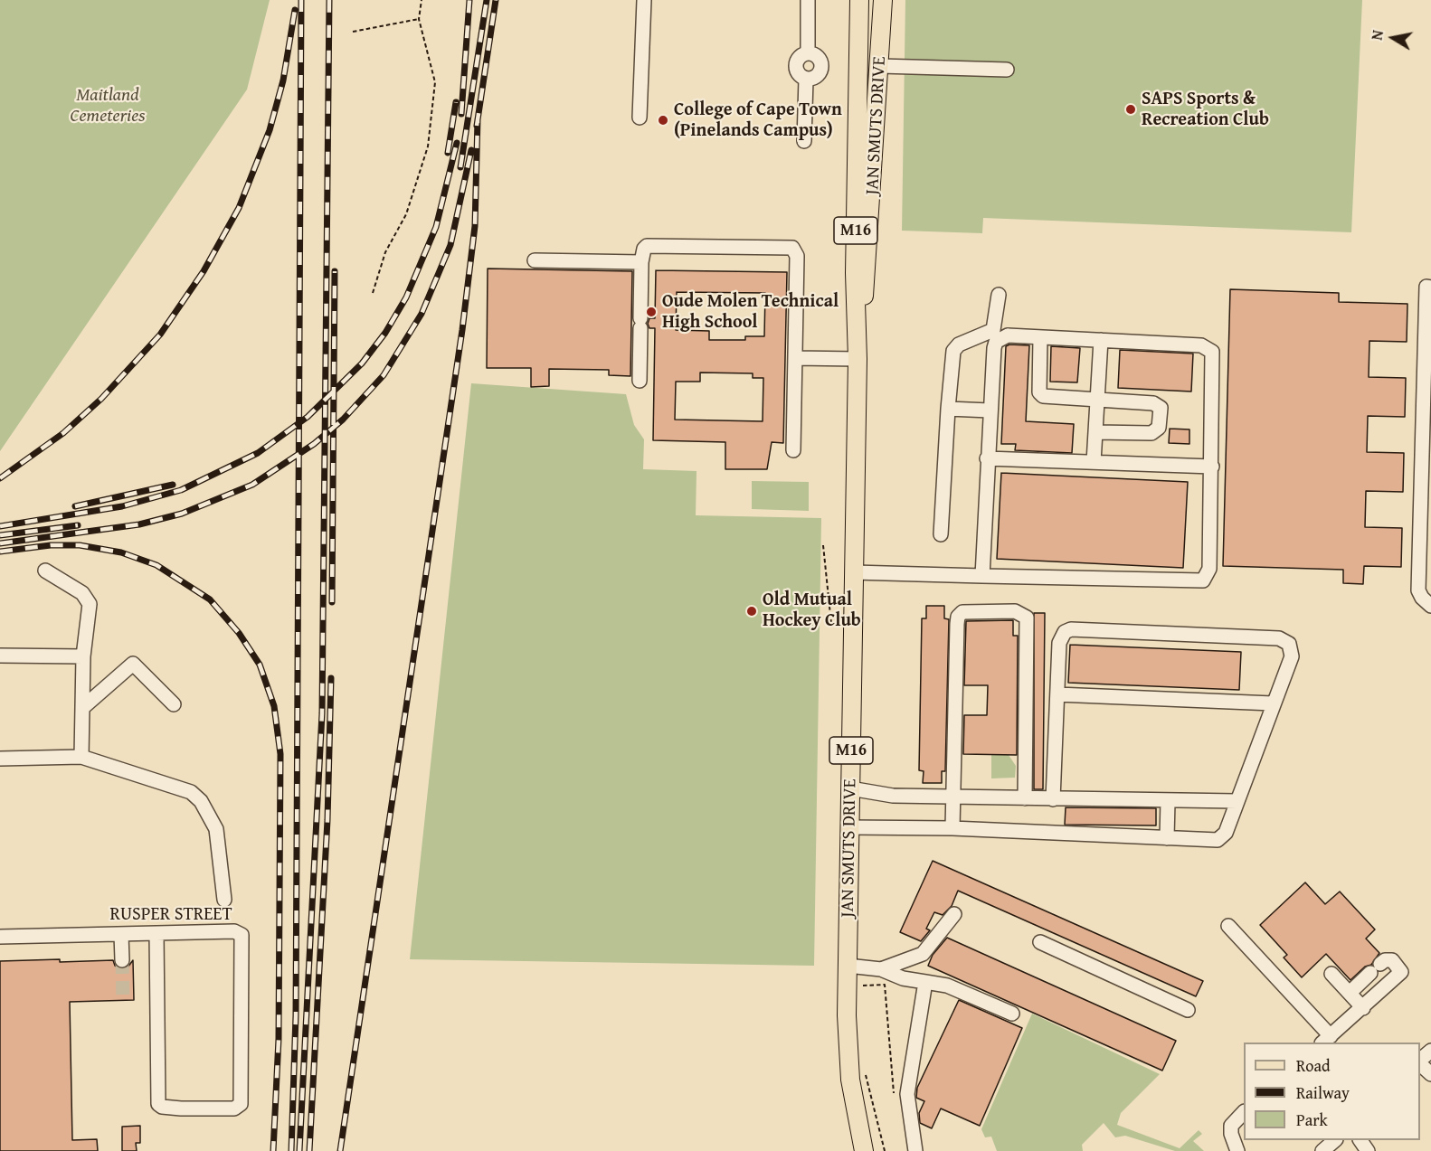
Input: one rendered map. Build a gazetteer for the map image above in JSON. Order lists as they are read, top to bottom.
{
  "streets": {
    "main road": ["JAN SMUTS DRIVE", "M16"],
    "street": ["RUSPER STREET"]
  },
  "parks": ["Maitland Cemeteries"],
  "places": [
    "SAPS Sports & Recreation Club",
    "College of Cape Town (Pinelands Campus)",
    "Oude Molen Technical High School",
    "Old Mutual Hockey Club"
  ],
  "legend": ["Road", "Railway", "Park"],
  "north": "left"
}
